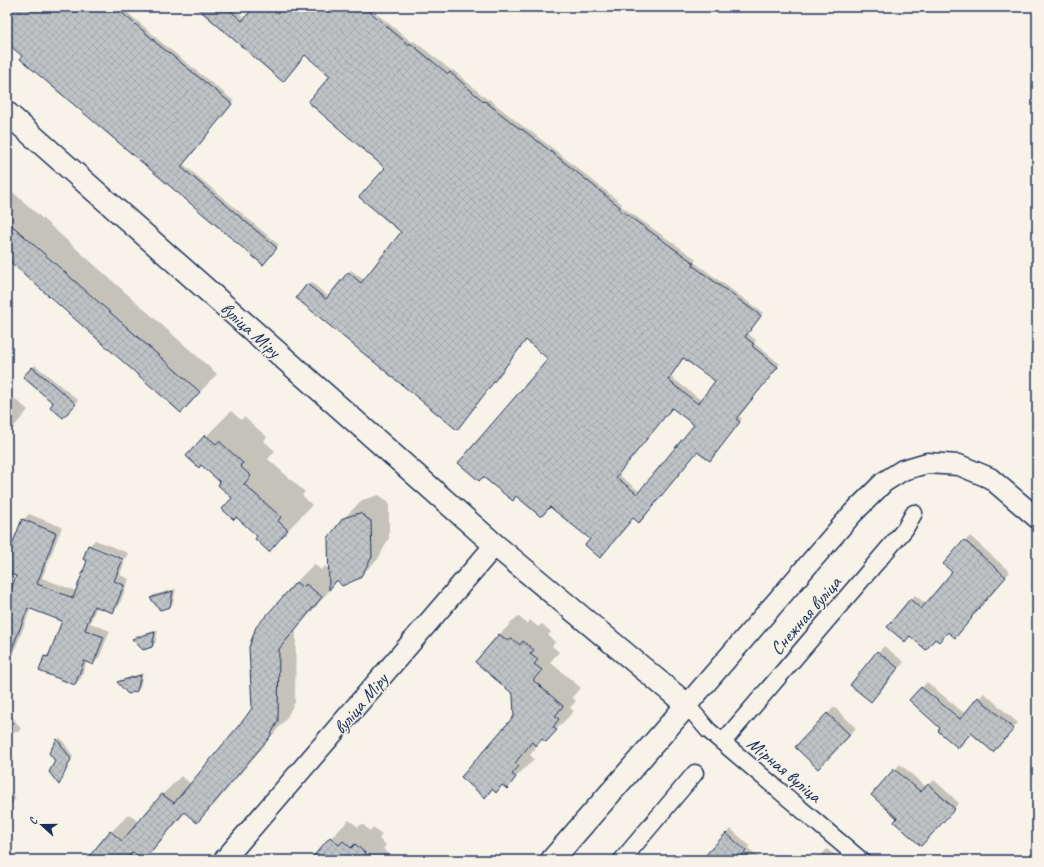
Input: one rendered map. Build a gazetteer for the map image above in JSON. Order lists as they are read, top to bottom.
{
  "streets": {
    "main road": ["вуліца Міру"],
    "street": ["Снежная вуліца", "Мірная вуліца"]
  },
  "crossings": [
    ["вуліца Міру", "Мірная вуліца"],
    ["Снежная вуліца", "Мірная вуліца"]
  ],
  "north": "left"
}
